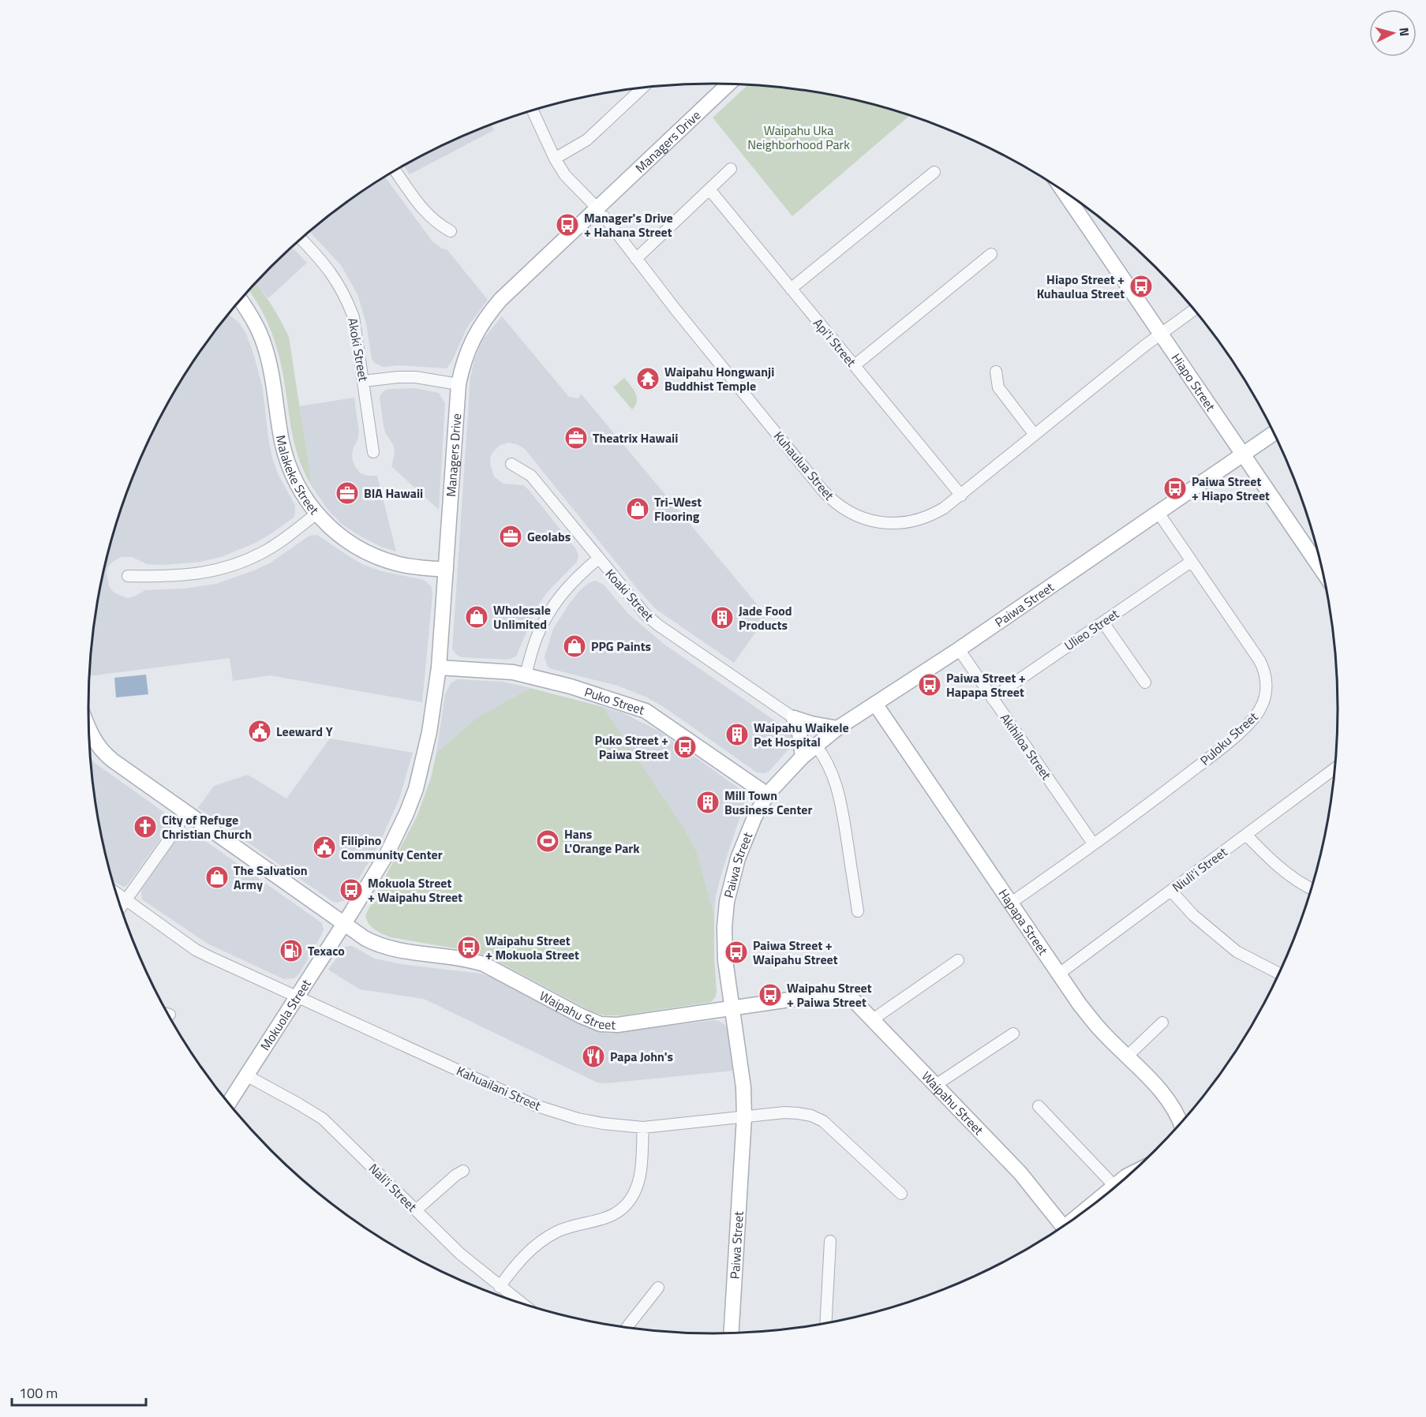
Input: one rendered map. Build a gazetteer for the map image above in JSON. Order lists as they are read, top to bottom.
{
  "streets": {
    "street": [
      "Managers Drive",
      "Apiʻi Street",
      "Akoki Street",
      "Hiapo Street",
      "Kuhaulua Street",
      "Malakeke Street",
      "Koaki Street",
      "Paiwa Street",
      "Ulieo Street",
      "Puko Street",
      "Puloku Street",
      "Akihiloa Street",
      "Niuli'i Street",
      "Hapapa Street",
      "Waipahu Street",
      "Mokuola Street",
      "Kahuailani Street",
      "Nali'i Street"
    ]
  },
  "crossings": [
    ["Managers Drive", "Kuhaulua Street"],
    ["Managers Drive", "Malakeke Street"],
    ["Managers Drive", "Puko Street"],
    ["Managers Drive", "Waipahu Street"],
    ["Managers Drive", "Mokuola Street"],
    ["Apiʻi Street", "Kuhaulua Street"],
    ["Hiapo Street", "Kuhaulua Street"],
    ["Hiapo Street", "Paiwa Street"],
    ["Paiwa Street", "Puko Street"],
    ["Paiwa Street", "Puloku Street"],
    ["Paiwa Street", "Akihiloa Street"],
    ["Paiwa Street", "Hapapa Street"],
    ["Paiwa Street", "Waipahu Street"],
    ["Paiwa Street", "Kahuailani Street"],
    ["Ulieo Street", "Puloku Street"],
    ["Ulieo Street", "Akihiloa Street"],
    ["Puloku Street", "Akihiloa Street"],
    ["Puloku Street", "Hapapa Street"],
    ["Niuli'i Street", "Hapapa Street"],
    ["Waipahu Street", "Mokuola Street"],
    ["Mokuola Street", "Kahuailani Street"],
    ["Mokuola Street", "Nali'i Street"]
  ],
  "parks": ["Waipahu Uka Neighborhood Park"],
  "places": {
    "bus stop": [
      "Manager's Drive + Hahana Street",
      "Hiapo Street + Kuhaulua Street",
      "Paiwa Street + Hiapo Street",
      "Paiwa Street + Hapapa Street",
      "Puko Street + Paiwa Street",
      "Mokuola Street + Waipahu Street",
      "Waipahu Street + Mokuola Street",
      "Paiwa Street + Waipahu Street",
      "Waipahu Street + Paiwa Street"
    ],
    "temple": ["Waipahu Hongwanji Buddhist Temple"],
    "office": ["Theatrix Hawaii", "BIA Hawaii", "Geolabs"],
    "shop": [
      "Tri-West Flooring",
      "Wholesale Unlimited",
      "PPG Paints",
      "The Salvation Army"
    ],
    "building": ["Jade Food Products", "Waipahu Waikele Pet Hospital", "Mill Town Business Center"],
    "public building": ["Leeward Y", "Filipino Community Center"],
    "church": ["City of Refuge Christian Church"],
    "sports": ["Hans L'Orange Park"],
    "fuel station": ["Texaco"],
    "restaurant": ["Papa John's"]
  },
  "scale_bar": "100 m",
  "north": "right"
}
